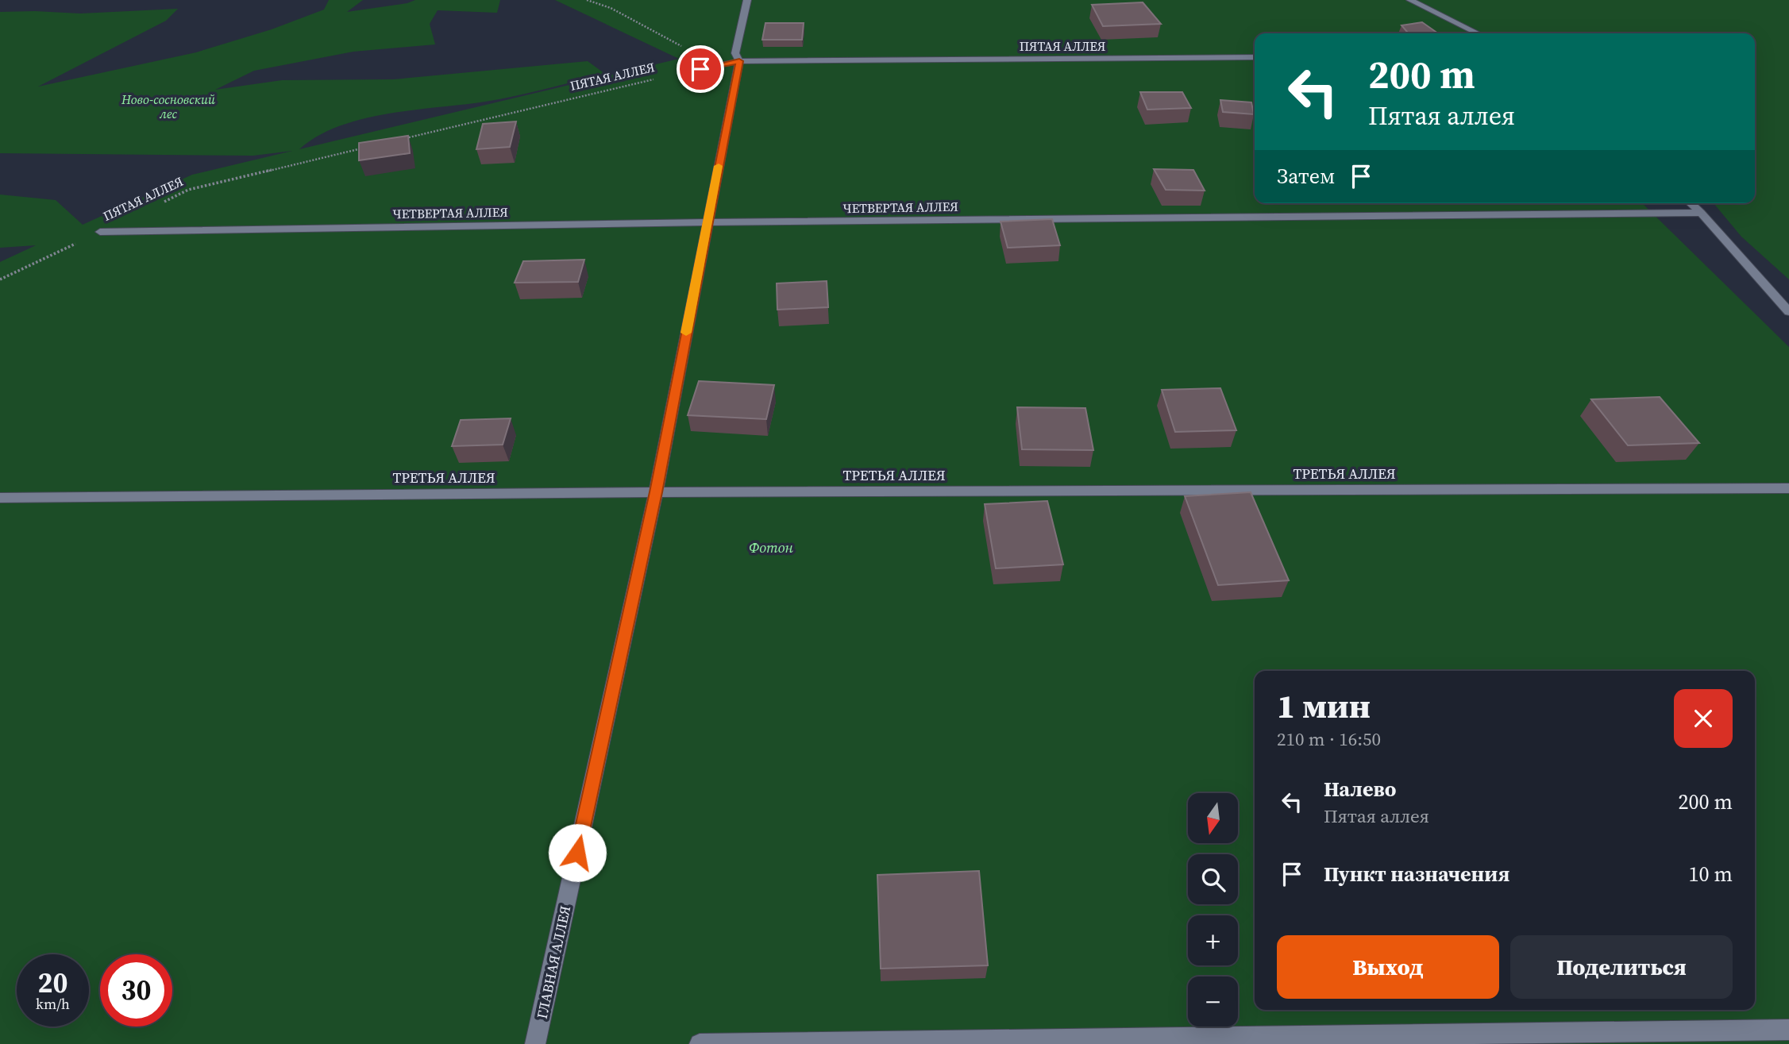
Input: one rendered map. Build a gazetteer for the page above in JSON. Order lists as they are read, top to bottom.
{
  "streets": {
    "street": [
      "ПЯТАЯ АЛЛЕЯ",
      "ЧЕТВЕРТАЯ АЛЛЕЯ",
      "ТРЕТЬЯ АЛЛЕЯ",
      "ГЛАВНАЯ АЛЛЕЯ"
    ]
  },
  "crossings": [
    ["ПЯТАЯ АЛЛЕЯ", "ЧЕТВЕРТАЯ АЛЛЕЯ"],
    ["ПЯТАЯ АЛЛЕЯ", "ГЛАВНАЯ АЛЛЕЯ"],
    ["ЧЕТВЕРТАЯ АЛЛЕЯ", "ГЛАВНАЯ АЛЛЕЯ"],
    ["ТРЕТЬЯ АЛЛЕЯ", "ГЛАВНАЯ АЛЛЕЯ"]
  ],
  "parks": ["Ново-сосновский лес", "Фотон"],
  "north": "bottom",
  "page": {
    "turn": ["200 m", "Пятая аллея"],
    "then": "Затем",
    "heading": ["1 мин", "210 m · 16:50"],
    "list": [
      {
        "name": "Налево",
        "note": "Пятая аллея",
        "value": "200 m"
      },
      {
        "name": "Пункт назначения",
        "value": "10 m"
      }
    ],
    "map_buttons": ["+", "−"],
    "buttons": ["Выход", "Поделиться"],
    "speed": "20 km/h",
    "limit": "30"
  }
}
